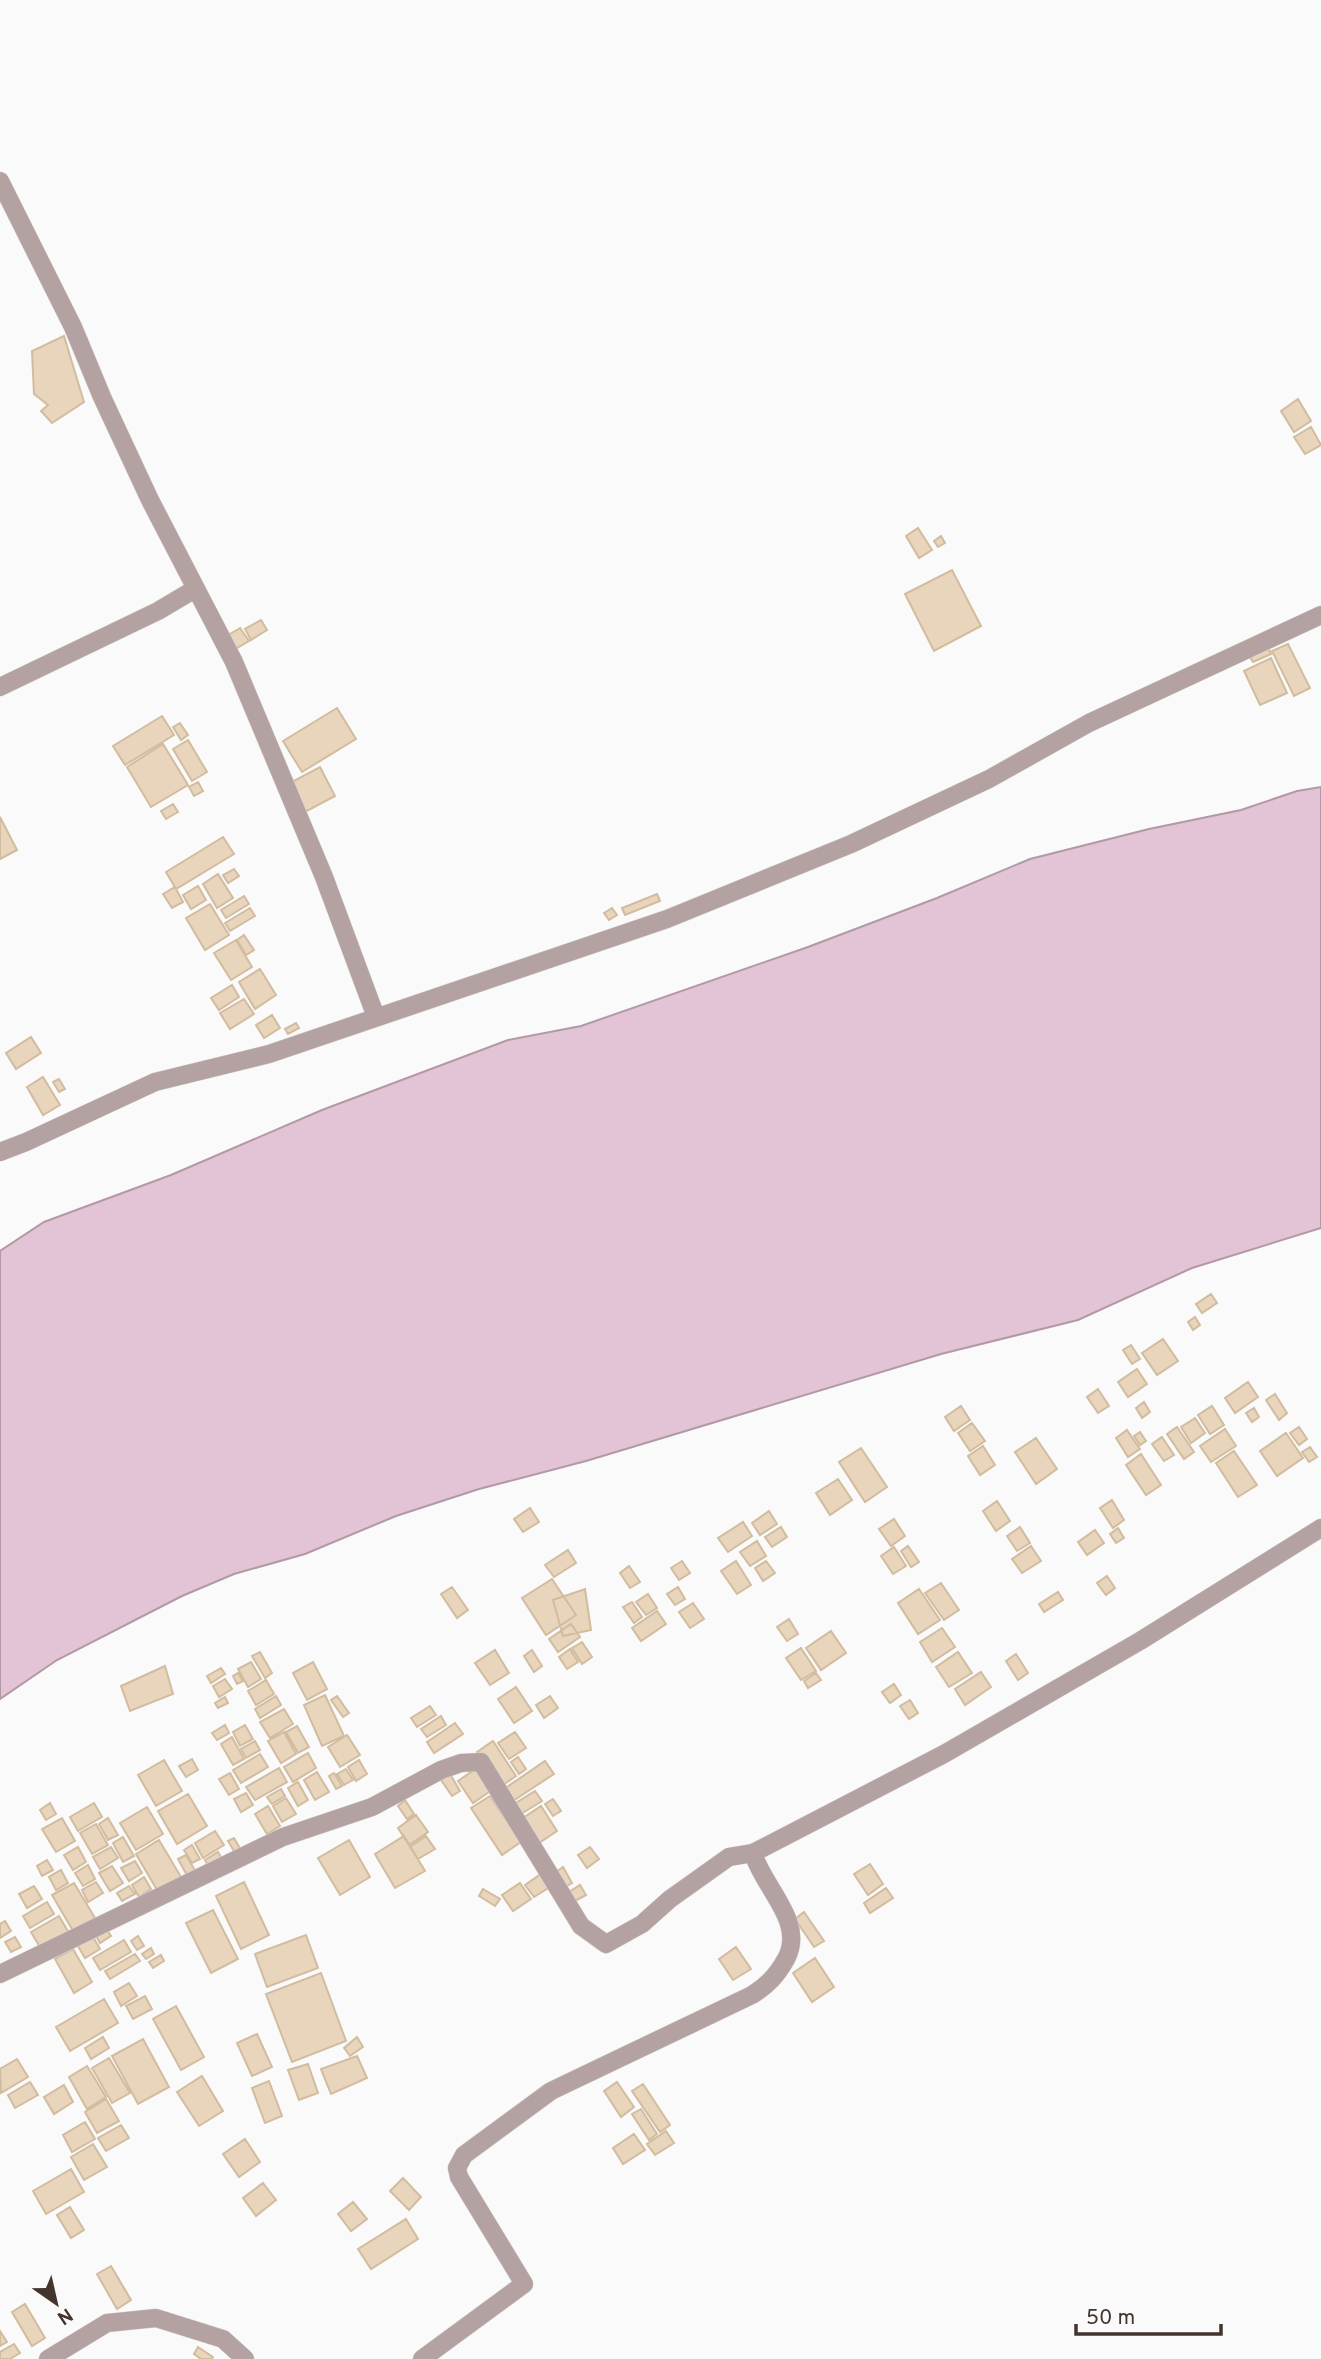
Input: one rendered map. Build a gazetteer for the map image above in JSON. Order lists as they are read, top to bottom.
{
  "scale_bar": "50 m",
  "north": "bottom right"
}
